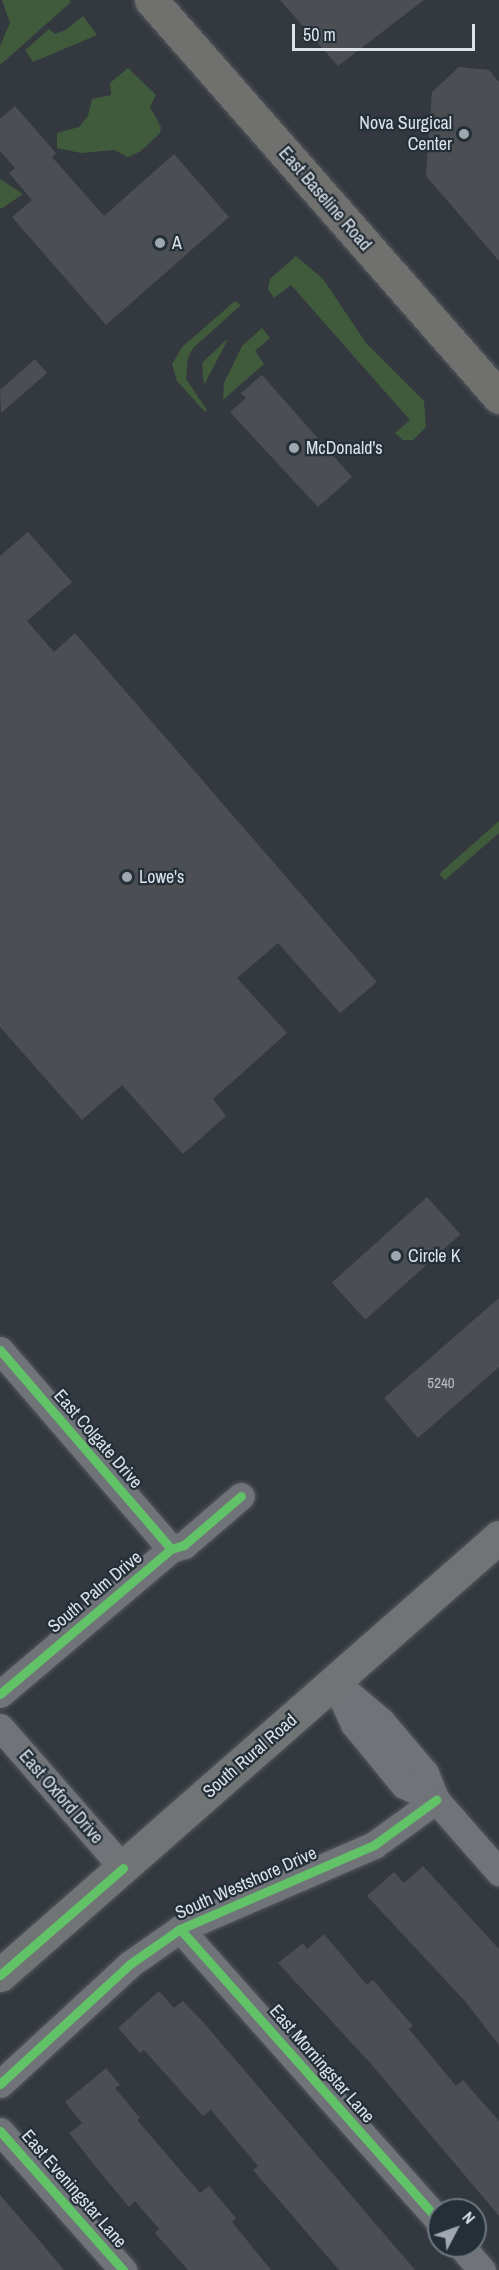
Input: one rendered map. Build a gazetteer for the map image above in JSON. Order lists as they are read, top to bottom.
{
  "streets": {
    "main road": ["East Baseline Road", "South Rural Road"],
    "street": [
      "East Colgate Drive",
      "South Palm Drive",
      "East Oxford Drive",
      "South Westshore Drive",
      "East Morningstar Lane",
      "East Eveningstar Lane"
    ]
  },
  "crossings": [
    ["East Colgate Drive", "South Palm Drive"],
    ["South Rural Road", "East Oxford Drive"],
    ["South Westshore Drive", "East Morningstar Lane"]
  ],
  "places": [
    "Nova Surgical Center",
    "A",
    "McDonald's",
    "Lowe's",
    "Circle K"
  ],
  "house_numbers": ["5240"],
  "scale_bar": "50 m",
  "north": "top right"
}
